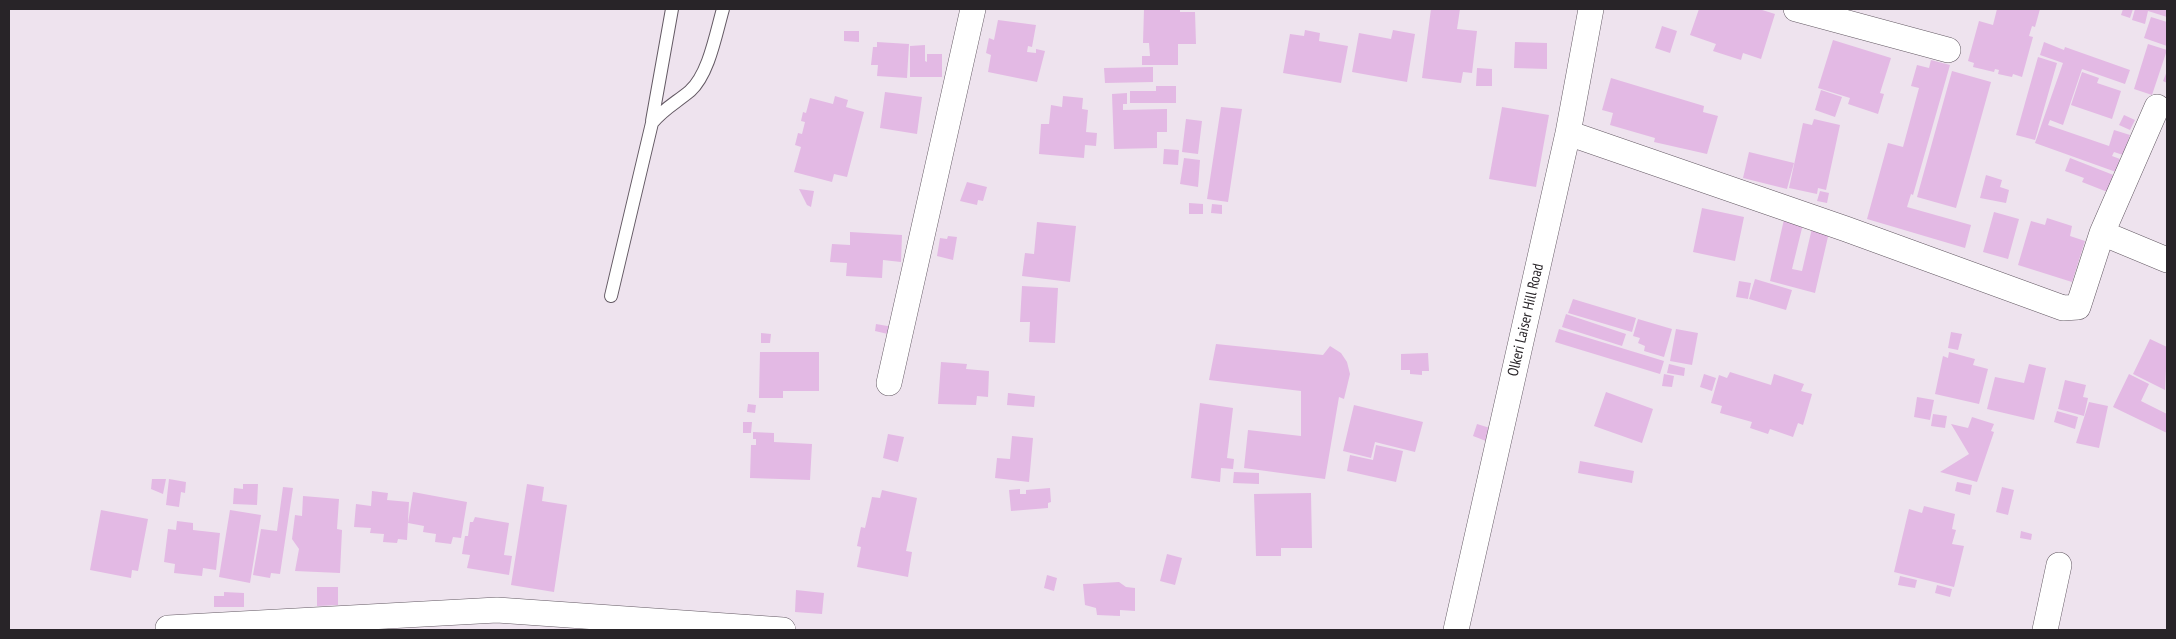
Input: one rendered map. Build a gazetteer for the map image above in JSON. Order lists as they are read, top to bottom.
{
  "streets": {
    "street": ["Olkeri Laiser Hill Road"]
  }
}
